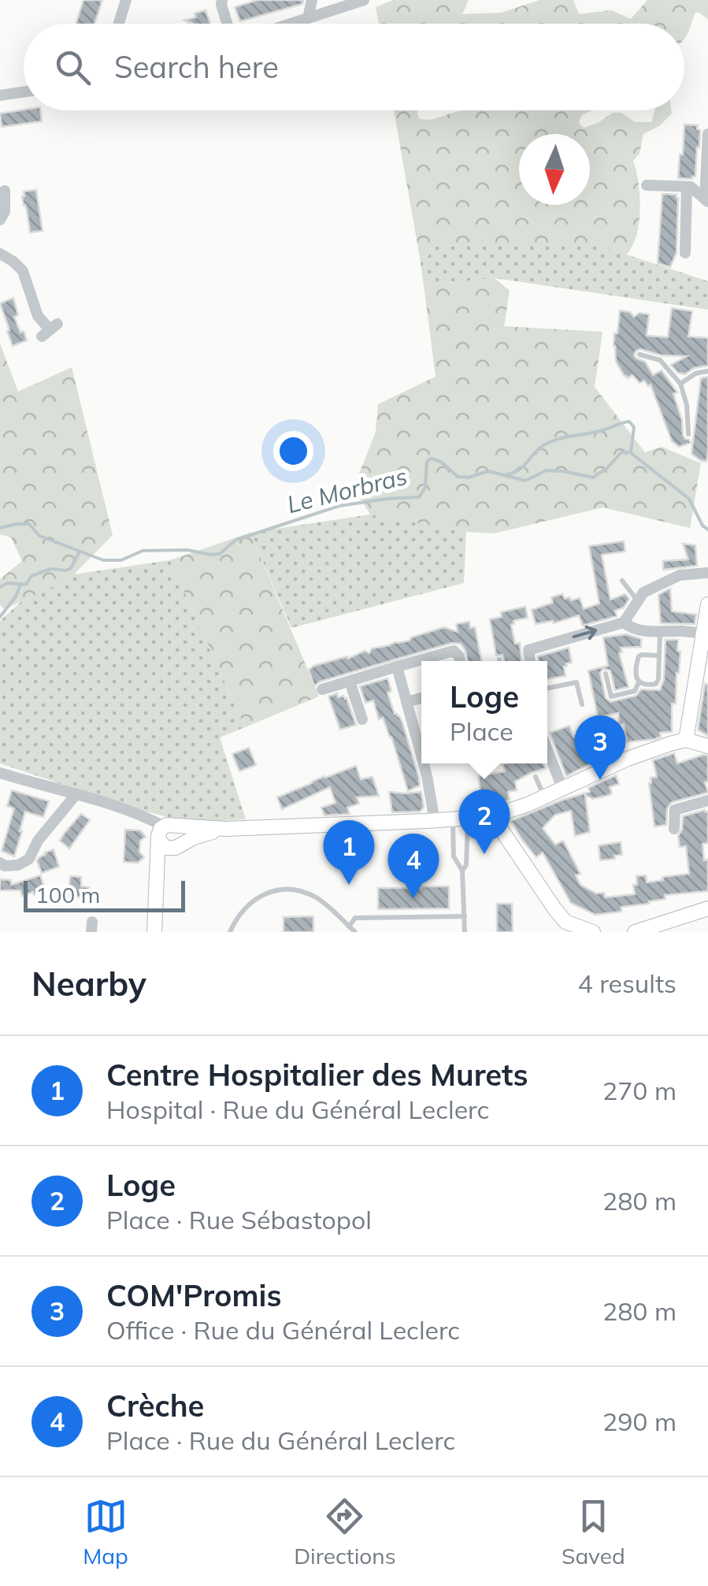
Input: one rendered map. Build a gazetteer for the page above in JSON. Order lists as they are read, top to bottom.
{
  "water": ["Le Morbras"],
  "scale_bar": "100 m",
  "north": "bottom",
  "page": {
    "search": "Search here",
    "popup": ["Loge", "Place"],
    "pins": [
      "3",
      "2",
      "1",
      "4"
    ],
    "scale": "100 m",
    "heading": ["Nearby", "4 results"],
    "list": [
      {
        "mark": "1",
        "name": "Centre Hospitalier des Murets",
        "note": "Hospital · Rue du Général Leclerc",
        "value": "270 m"
      },
      {
        "mark": "2",
        "name": "Loge",
        "note": "Place · Rue Sébastopol",
        "value": "280 m"
      },
      {
        "mark": "3",
        "name": "COM'Promis",
        "note": "Office · Rue du Général Leclerc",
        "value": "280 m"
      },
      {
        "mark": "4",
        "name": "Crèche",
        "note": "Place · Rue du Général Leclerc",
        "value": "290 m"
      }
    ],
    "nav": ["Map", "Directions", "Saved"]
  }
}
